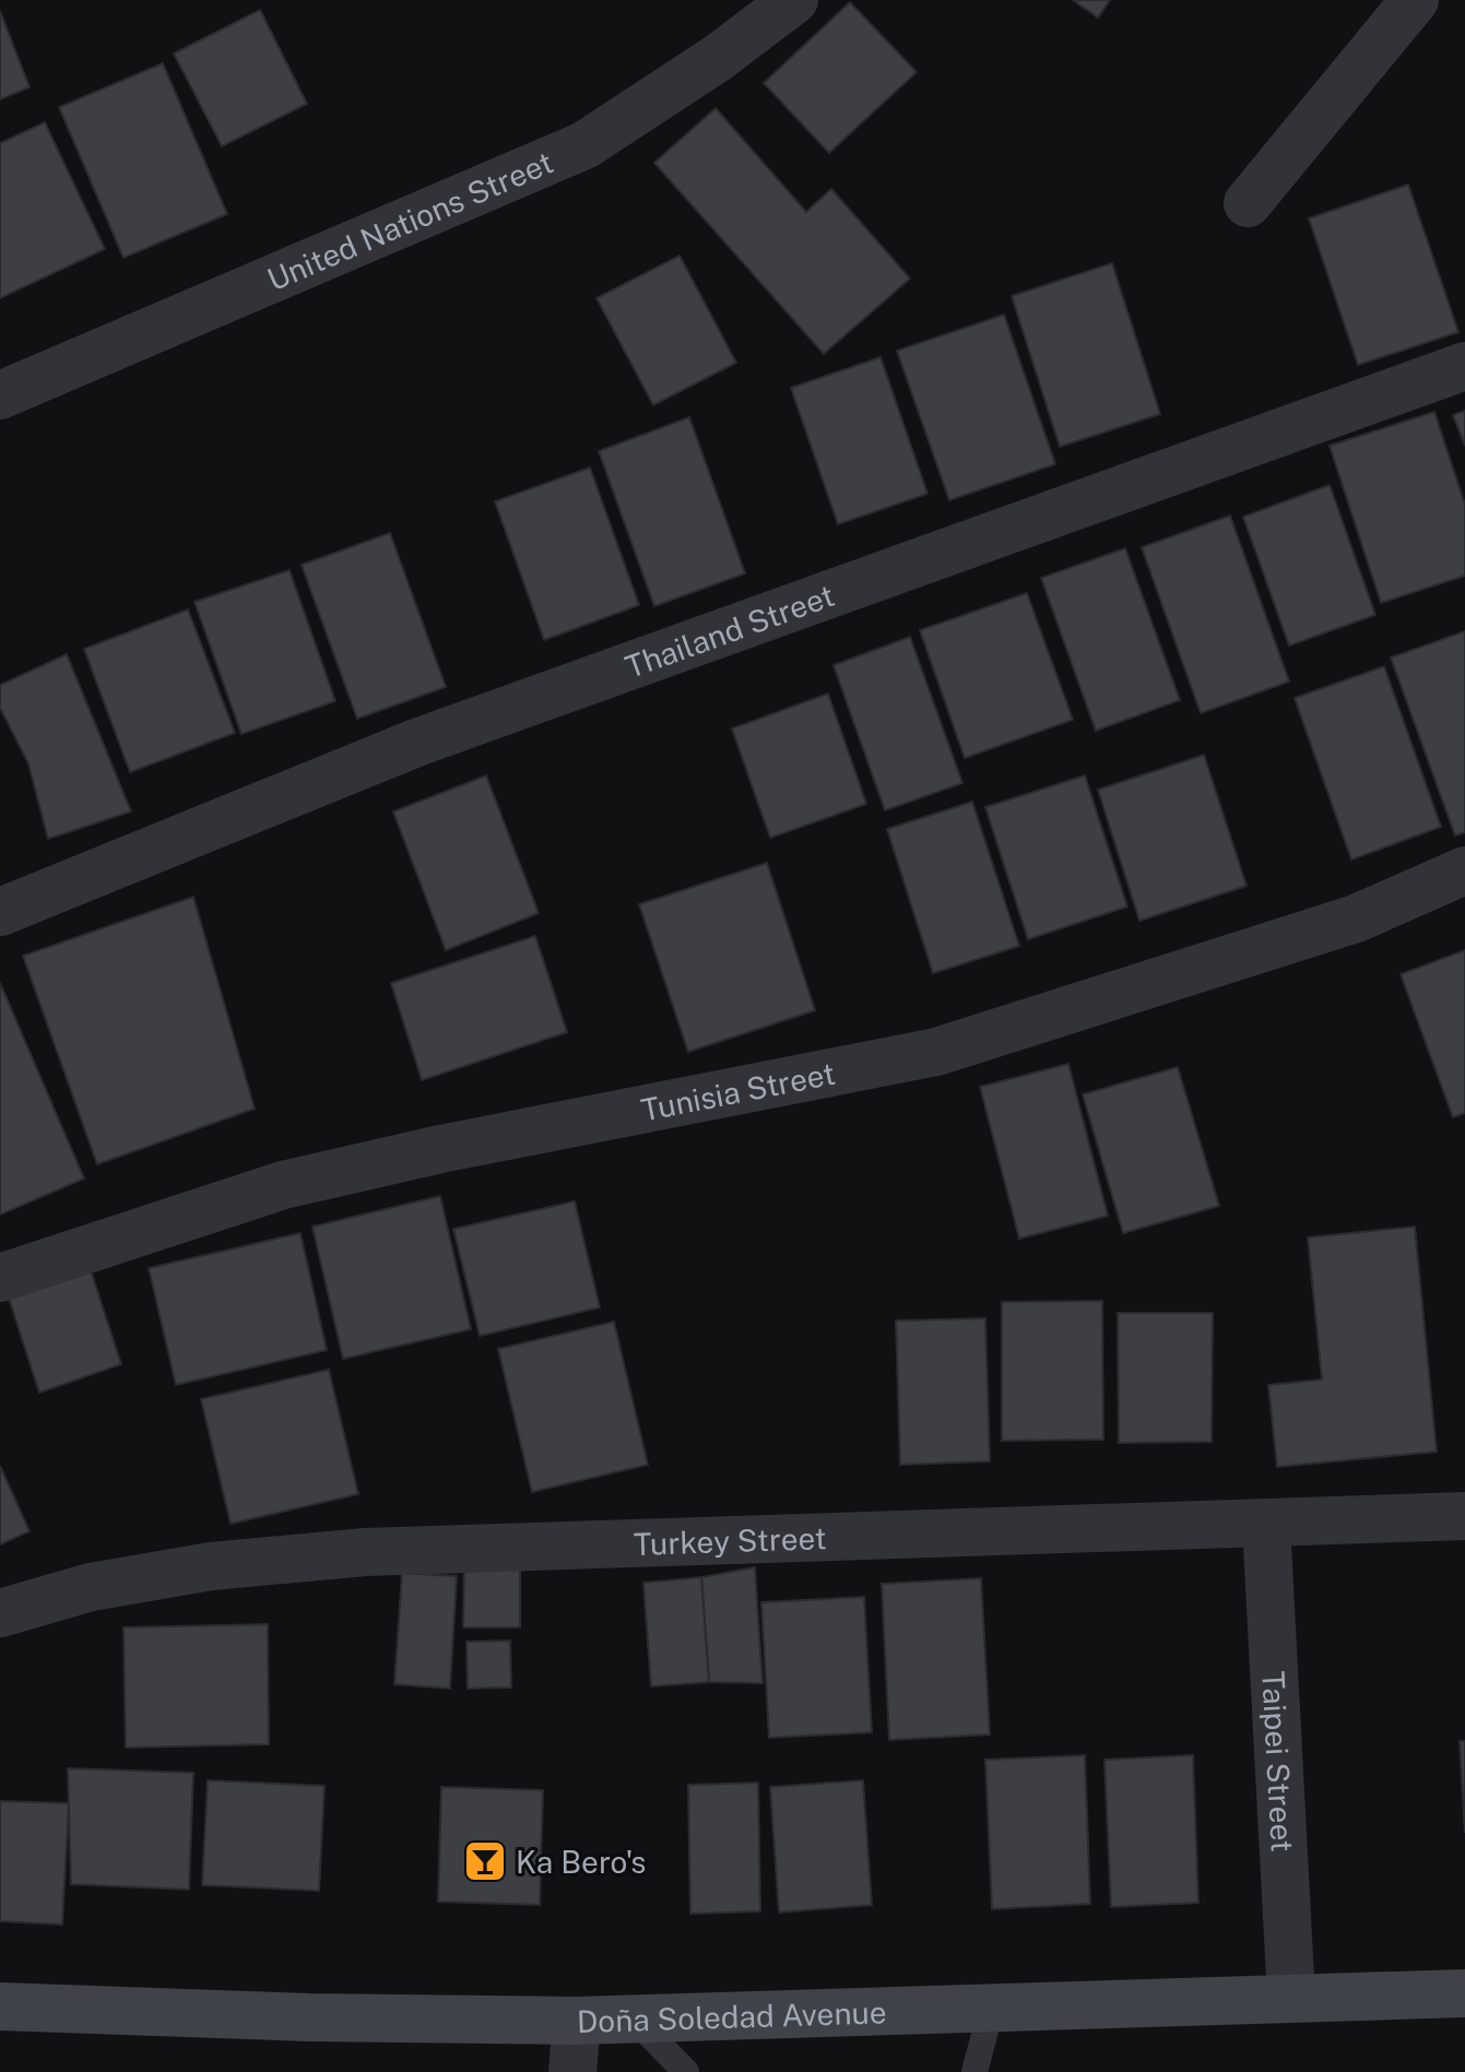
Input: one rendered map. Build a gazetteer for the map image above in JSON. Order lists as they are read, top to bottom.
{
  "streets": {
    "main road": ["Doña Soledad Avenue"],
    "street": [
      "United Nations Street",
      "Thailand Street",
      "Tunisia Street",
      "Turkey Street",
      "Taipei Street"
    ]
  },
  "crossings": [
    ["Turkey Street", "Taipei Street"],
    ["Taipei Street", "Doña Soledad Avenue"]
  ],
  "places": {
    "bar": ["Ka Bero's"]
  }
}
